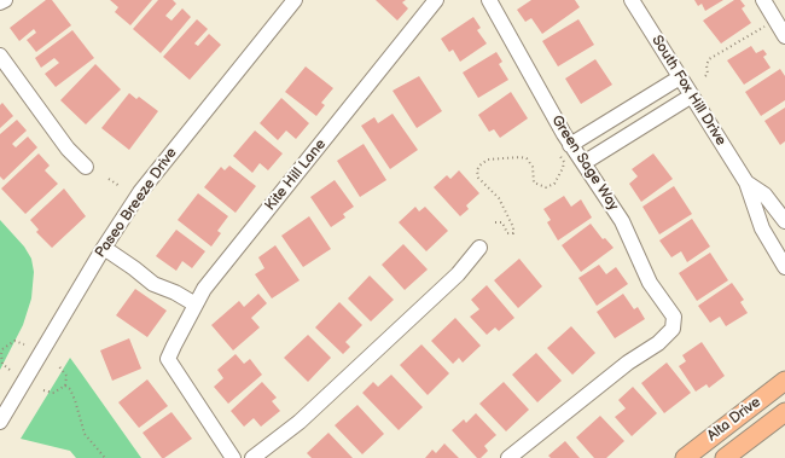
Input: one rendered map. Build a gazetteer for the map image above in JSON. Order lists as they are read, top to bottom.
{
  "streets": {
    "main road": ["Alta Drive"],
    "street": [
      "South Fox Hill Drive",
      "Green Sage Way",
      "Kite Hill Lane",
      "Paseo Breeze Drive"
    ]
  }
}
